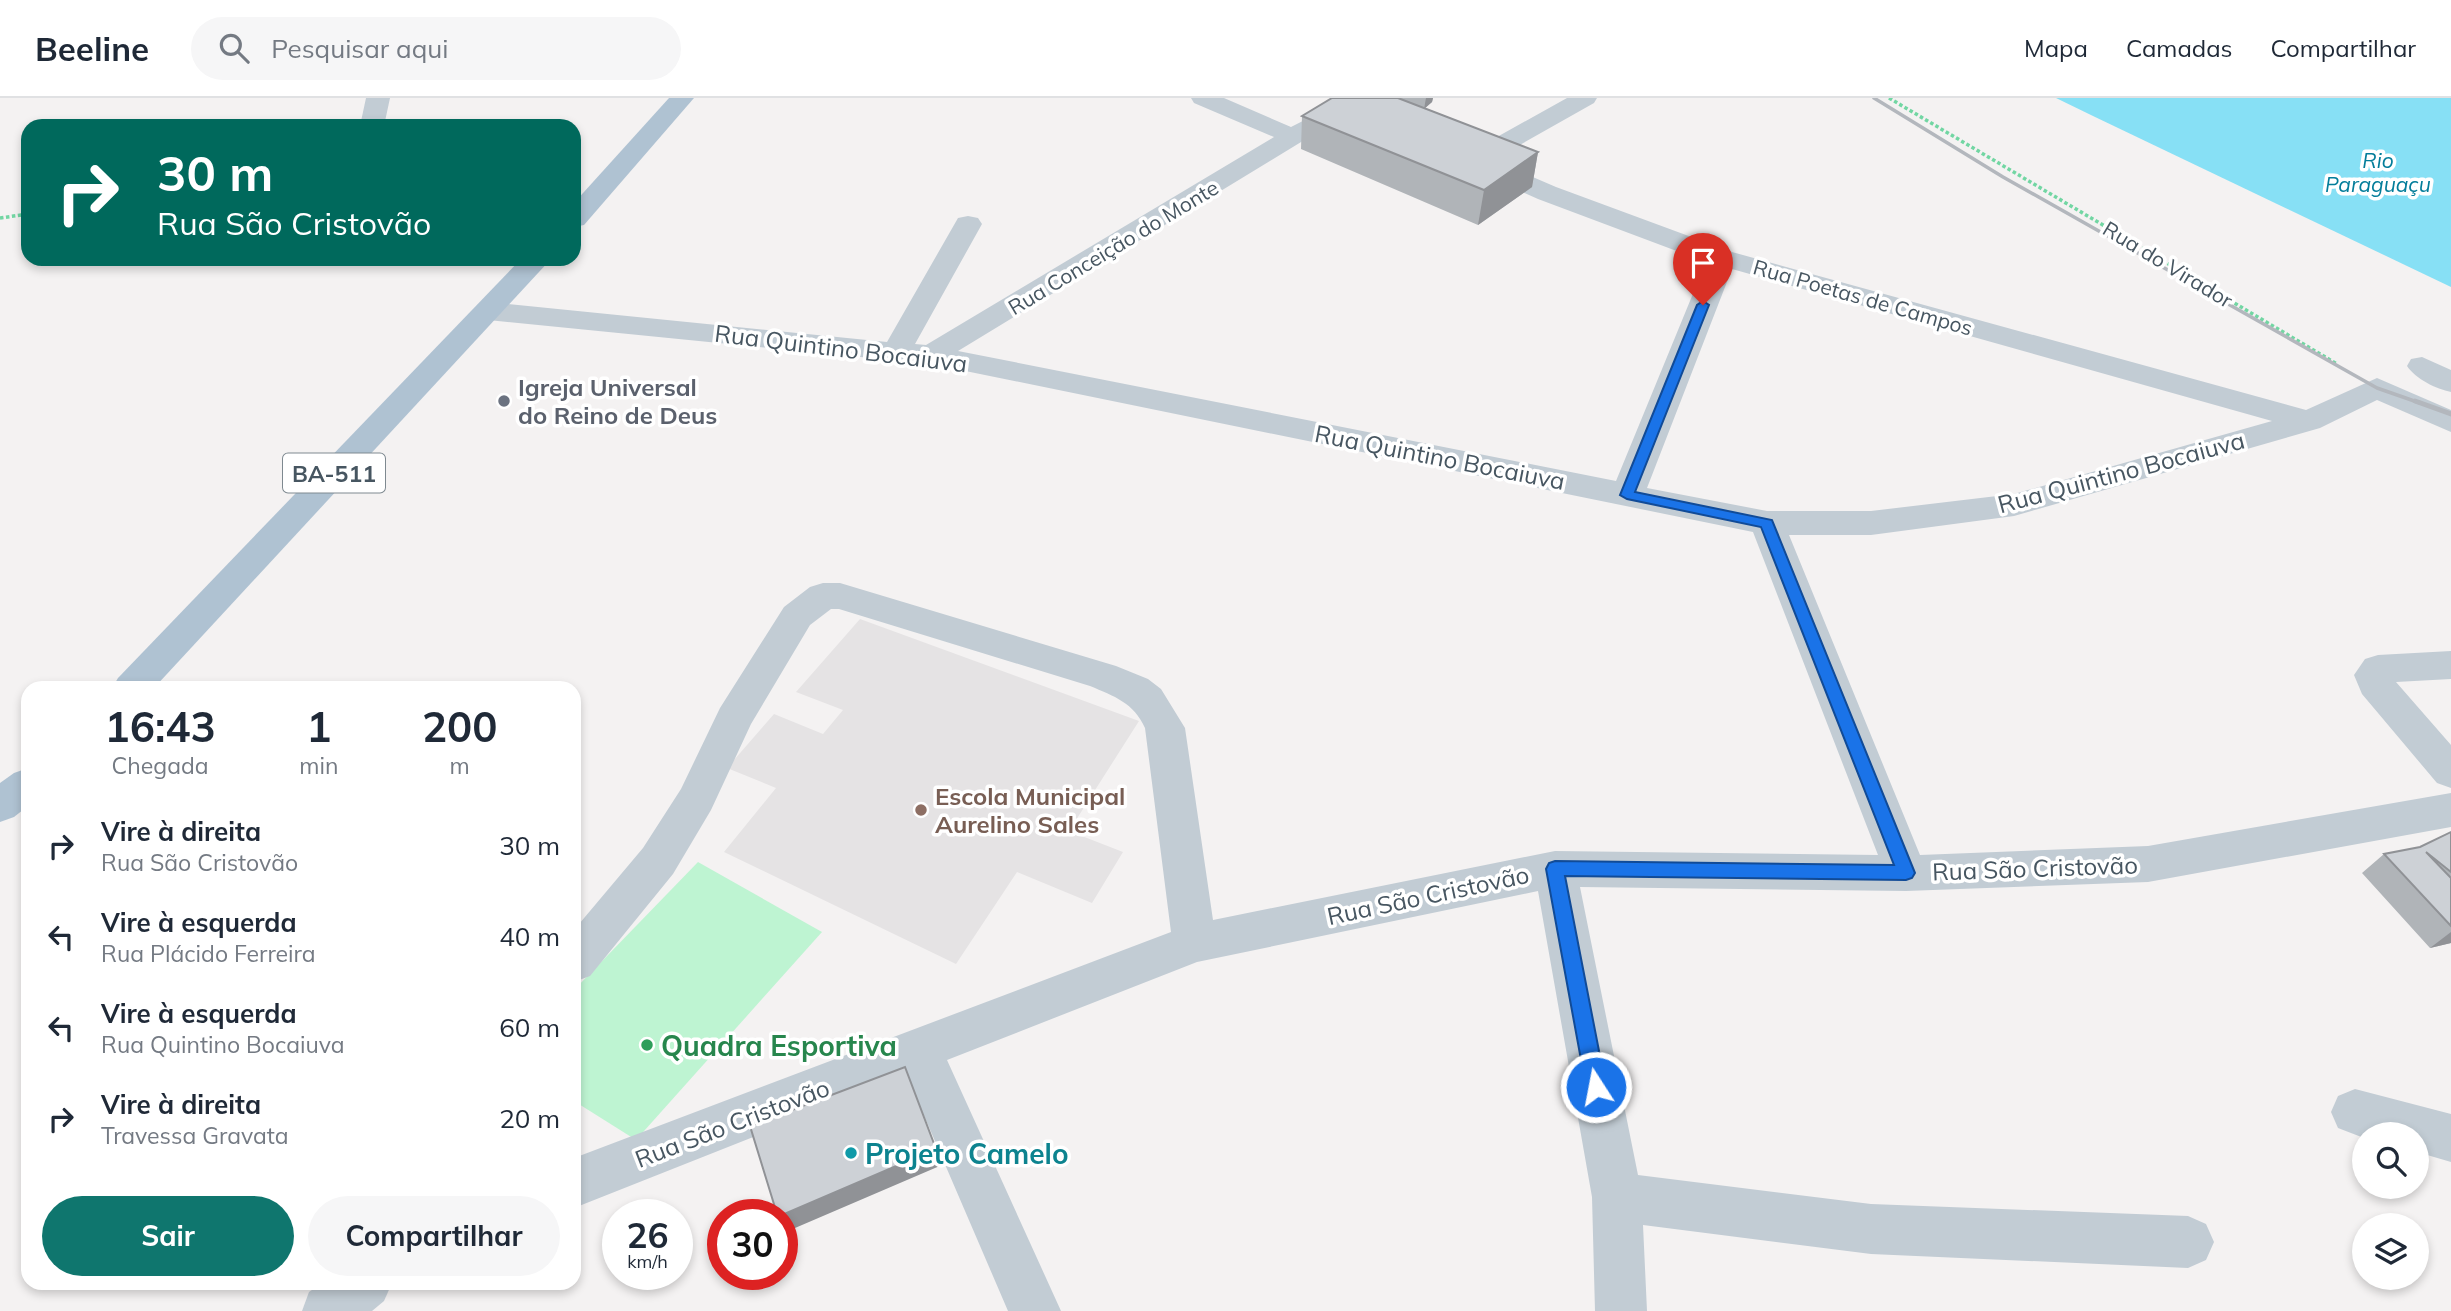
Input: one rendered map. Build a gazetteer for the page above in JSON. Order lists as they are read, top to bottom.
{
  "streets": {
    "main road": ["BA-511"],
    "street": [
      "Rua Conceição do Monte",
      "Rua Poetas de Campos",
      "Rua Quintino Bocaiuva",
      "Rua São Cristovão"
    ],
    "path": ["Rua do Virador"]
  },
  "crossings": [
    ["Rua Conceição do Monte", "Rua Quintino Bocaiuva"],
    ["Rua do Virador", "Rua Quintino Bocaiuva"],
    ["Rua Poetas de Campos", "Rua Quintino Bocaiuva"],
    ["Rua Quintino Bocaiuva", "BA-511"]
  ],
  "water": ["Rio Paraguaçu"],
  "places": [
    "Igreja Universal do Reino de Deus",
    "Escola Municipal Aurelino Sales",
    "Quadra Esportiva",
    "Projeto Camelo"
  ],
  "page": {
    "header": "Beeline",
    "search": "Pesquisar aqui",
    "nav": ["Mapa", "Camadas", "Compartilhar"],
    "turn": ["30 m", "Rua São Cristovão"],
    "eta": [
      "16:43",
      "Chegada",
      "1",
      "min",
      "200",
      "m"
    ],
    "list": [
      {
        "name": "Vire à direita",
        "note": "Rua São Cristovão",
        "value": "30 m"
      },
      {
        "name": "Vire à esquerda",
        "note": "Rua Plácido Ferreira",
        "value": "40 m"
      },
      {
        "name": "Vire à esquerda",
        "note": "Rua Quintino Bocaiuva",
        "value": "60 m"
      },
      {
        "name": "Vire à direita",
        "note": "Travessa Gravata",
        "value": "20 m"
      }
    ],
    "buttons": ["Sair", "Compartilhar"],
    "speed": "26 km/h",
    "limit": "30"
  }
}
